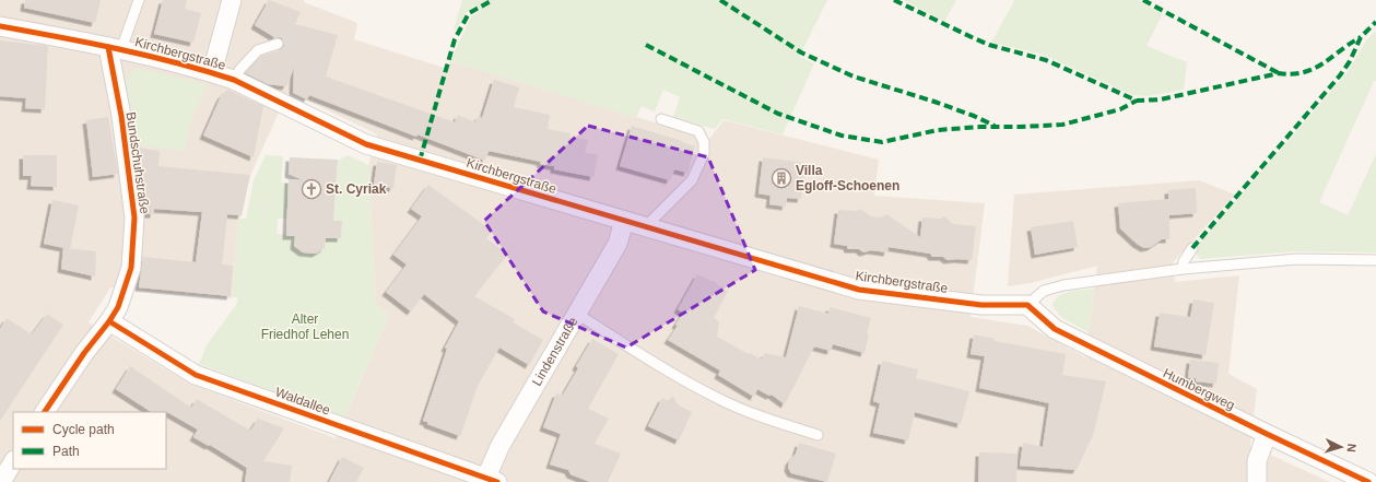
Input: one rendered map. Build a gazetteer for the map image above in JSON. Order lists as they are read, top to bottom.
{
  "streets": {
    "street": [
      "Kirchbergstraße",
      "Bundschuhstraße",
      "Lindenstraße",
      "Humbergweg",
      "Waldallee"
    ]
  },
  "crossings": [
    ["Kirchbergstraße", "Bundschuhstraße"],
    ["Kirchbergstraße", "Lindenstraße"],
    ["Kirchbergstraße", "Humbergweg"],
    ["Bundschuhstraße", "Waldallee"],
    ["Lindenstraße", "Waldallee"]
  ],
  "parks": ["Alter Friedhof Lehen"],
  "places": {
    "building": ["Villa Egloff-Schoenen"],
    "church": ["St. Cyriak"]
  },
  "legend": ["Cycle path", "Path"],
  "north": "right"
}
